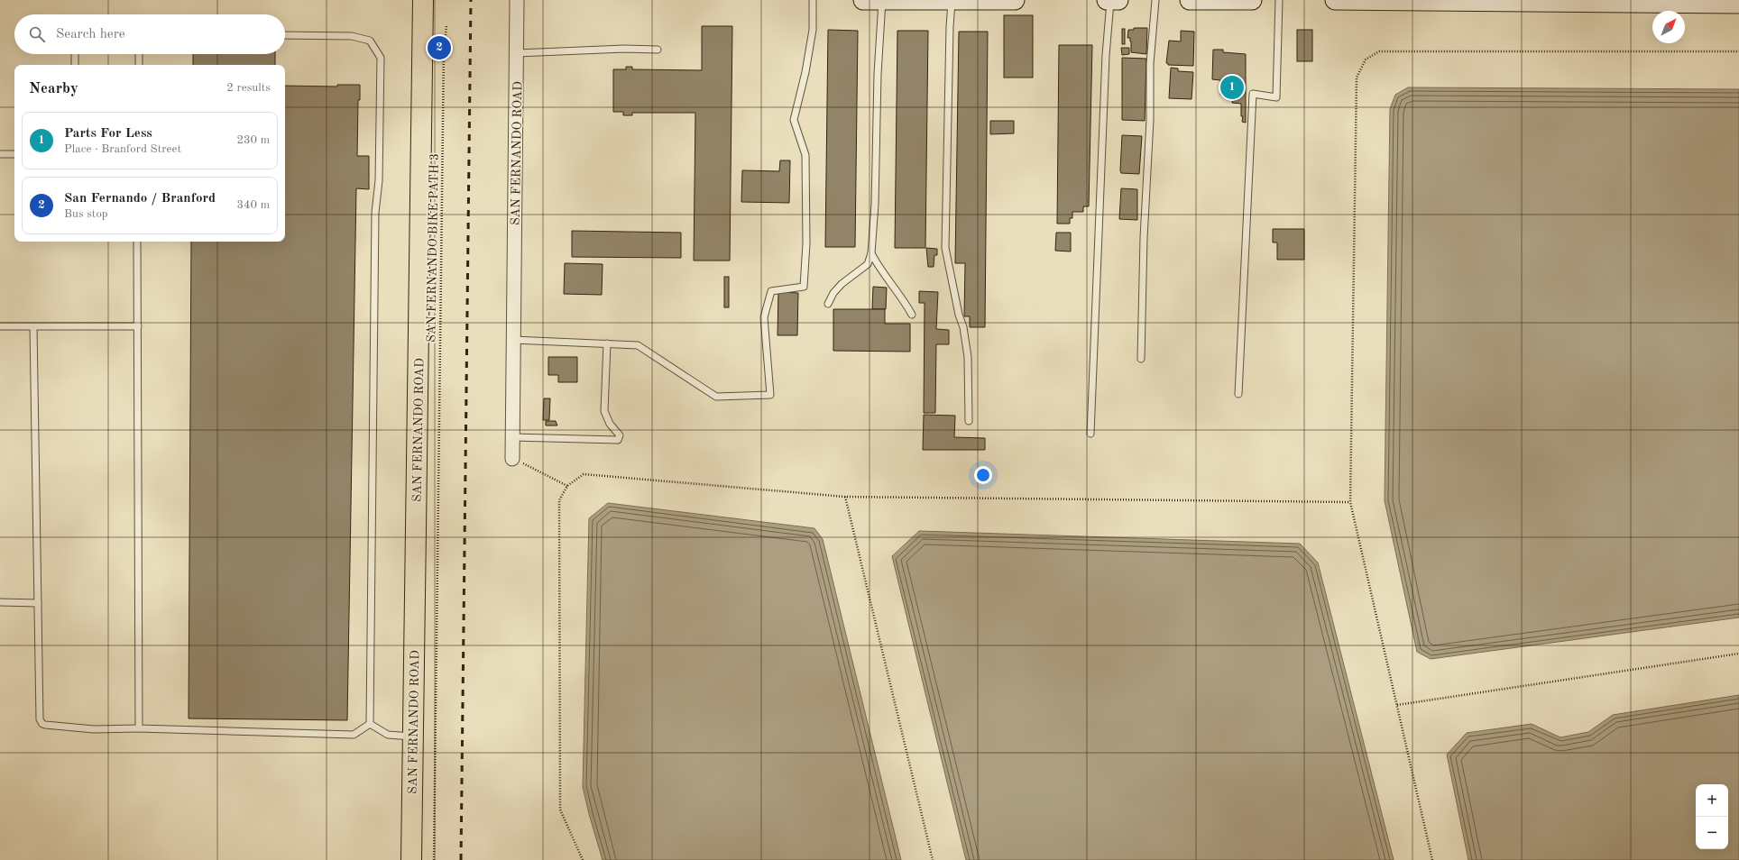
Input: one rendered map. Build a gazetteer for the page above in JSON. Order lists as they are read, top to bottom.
{
  "streets": {
    "main road": ["SAN FERNANDO ROAD"],
    "path": ["SAN FERNANDO BIKE PATH 3"]
  },
  "north": "top right",
  "page": {
    "search": "Search here",
    "pins": ["2", "1"],
    "heading": ["Nearby", "2 results"],
    "list": [
      {
        "mark": "1",
        "name": "Parts For Less",
        "note": "Place · Branford Street",
        "value": "230 m"
      },
      {
        "mark": "2",
        "name": "San Fernando / Branford",
        "note": "Bus stop",
        "value": "340 m"
      }
    ],
    "map_buttons": ["+", "−"]
  }
}
